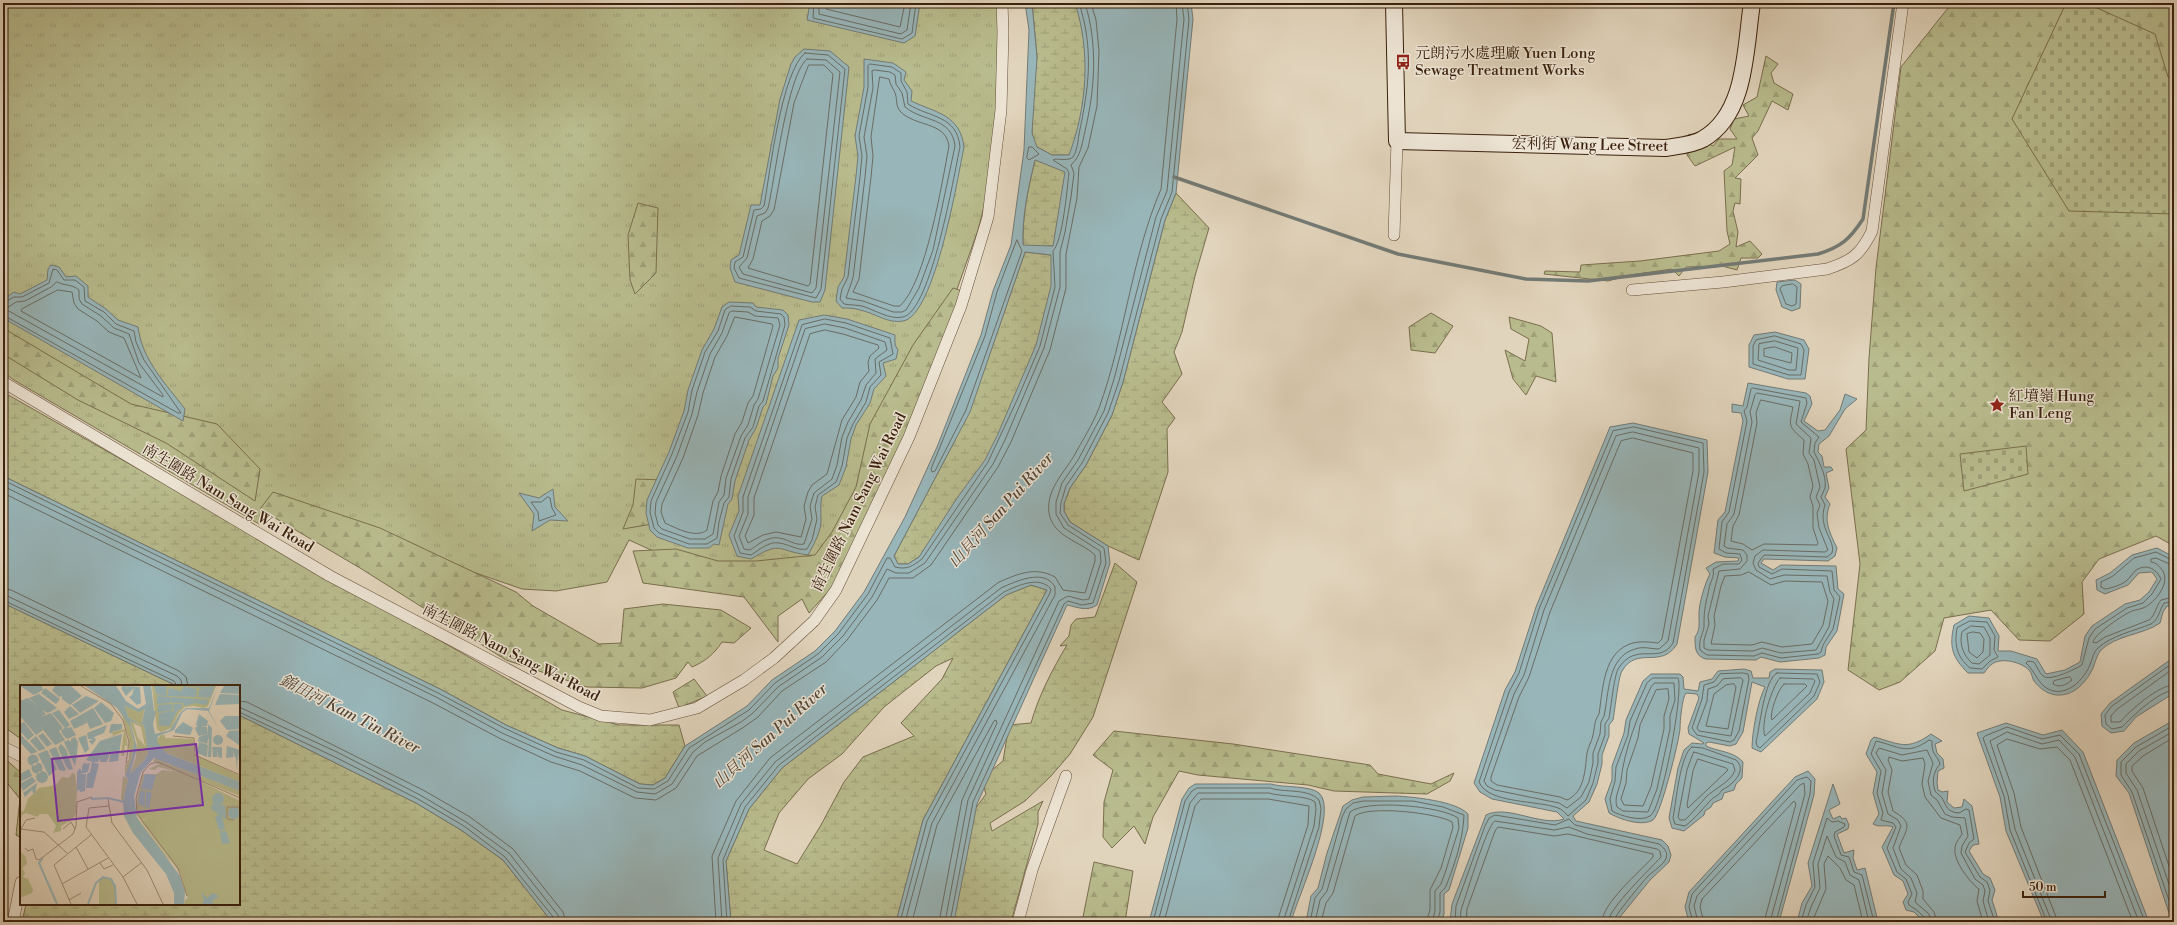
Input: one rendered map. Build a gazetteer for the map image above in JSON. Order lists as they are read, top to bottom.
{
  "streets": {
    "street": ["宏利街 Wang Lee Street", "南生圍路 Nam Sang Wai Road"]
  },
  "water": ["山貝河 San Pui River", "錦田河 Kam Tin River"],
  "places": {
    "bus stop": ["元朗污水處理廠 Yuen Long Sewage Treatment Works"],
    "place": ["紅墳嶺 Hung Fan Leng"]
  },
  "scale_bar": "50 m"
}
